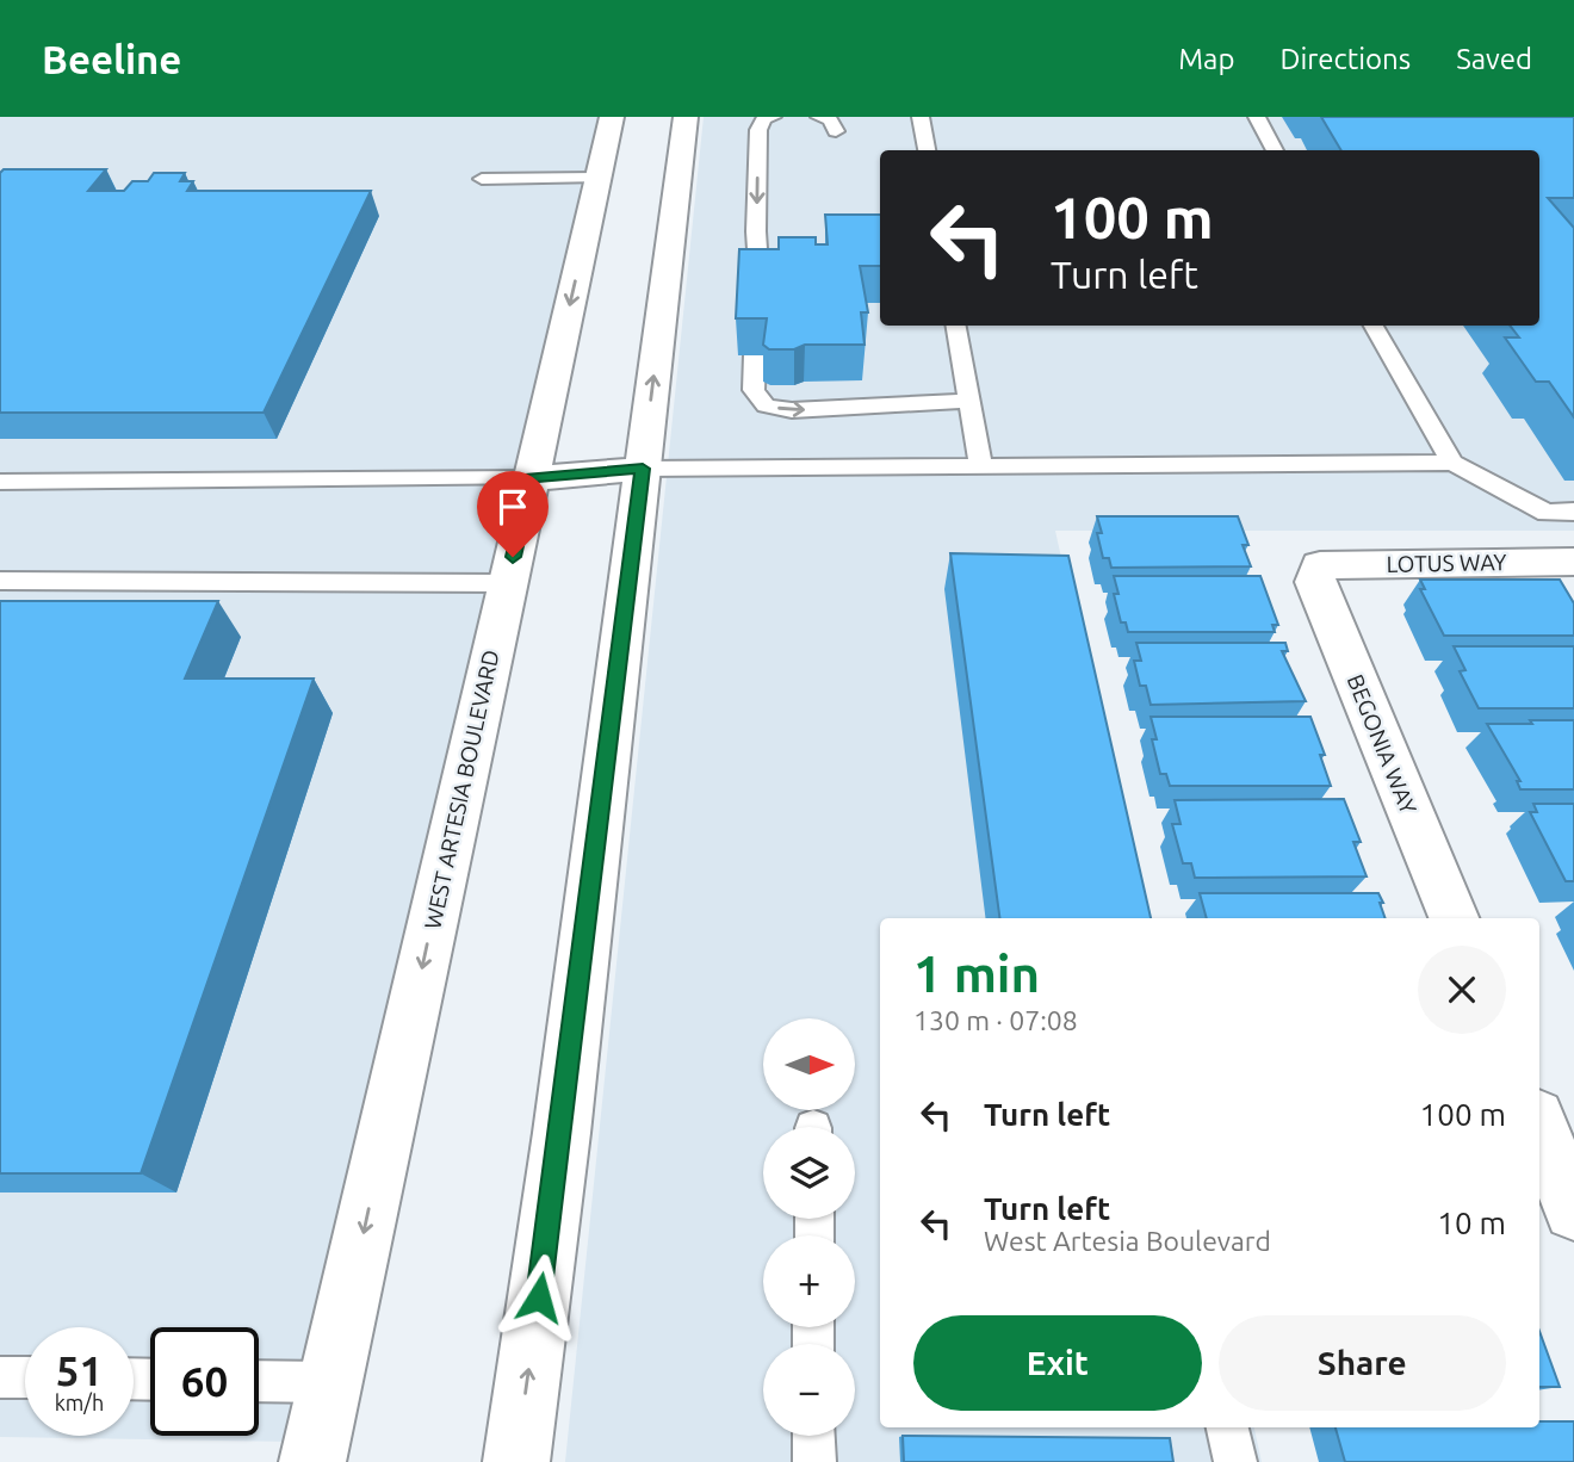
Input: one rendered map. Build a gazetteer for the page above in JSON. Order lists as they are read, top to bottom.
{
  "streets": {
    "main road": ["LOTUS WAY", "BEGONIA WAY", "WEST ARTESIA BOULEVARD"]
  },
  "crossings": [
    ["LOTUS WAY", "BEGONIA WAY"]
  ],
  "north": "right",
  "page": {
    "header": "Beeline",
    "nav": ["Map", "Directions", "Saved"],
    "turn": ["100 m", "Turn left"],
    "heading": ["1 min", "130 m · 07:08"],
    "map_buttons": ["+", "−"],
    "list": [
      {
        "name": "Turn left",
        "value": "100 m"
      },
      {
        "name": "Turn left",
        "note": "West Artesia Boulevard",
        "value": "10 m"
      }
    ],
    "buttons": ["Exit", "Share"],
    "speed": "51 km/h",
    "limit": "60"
  }
}
